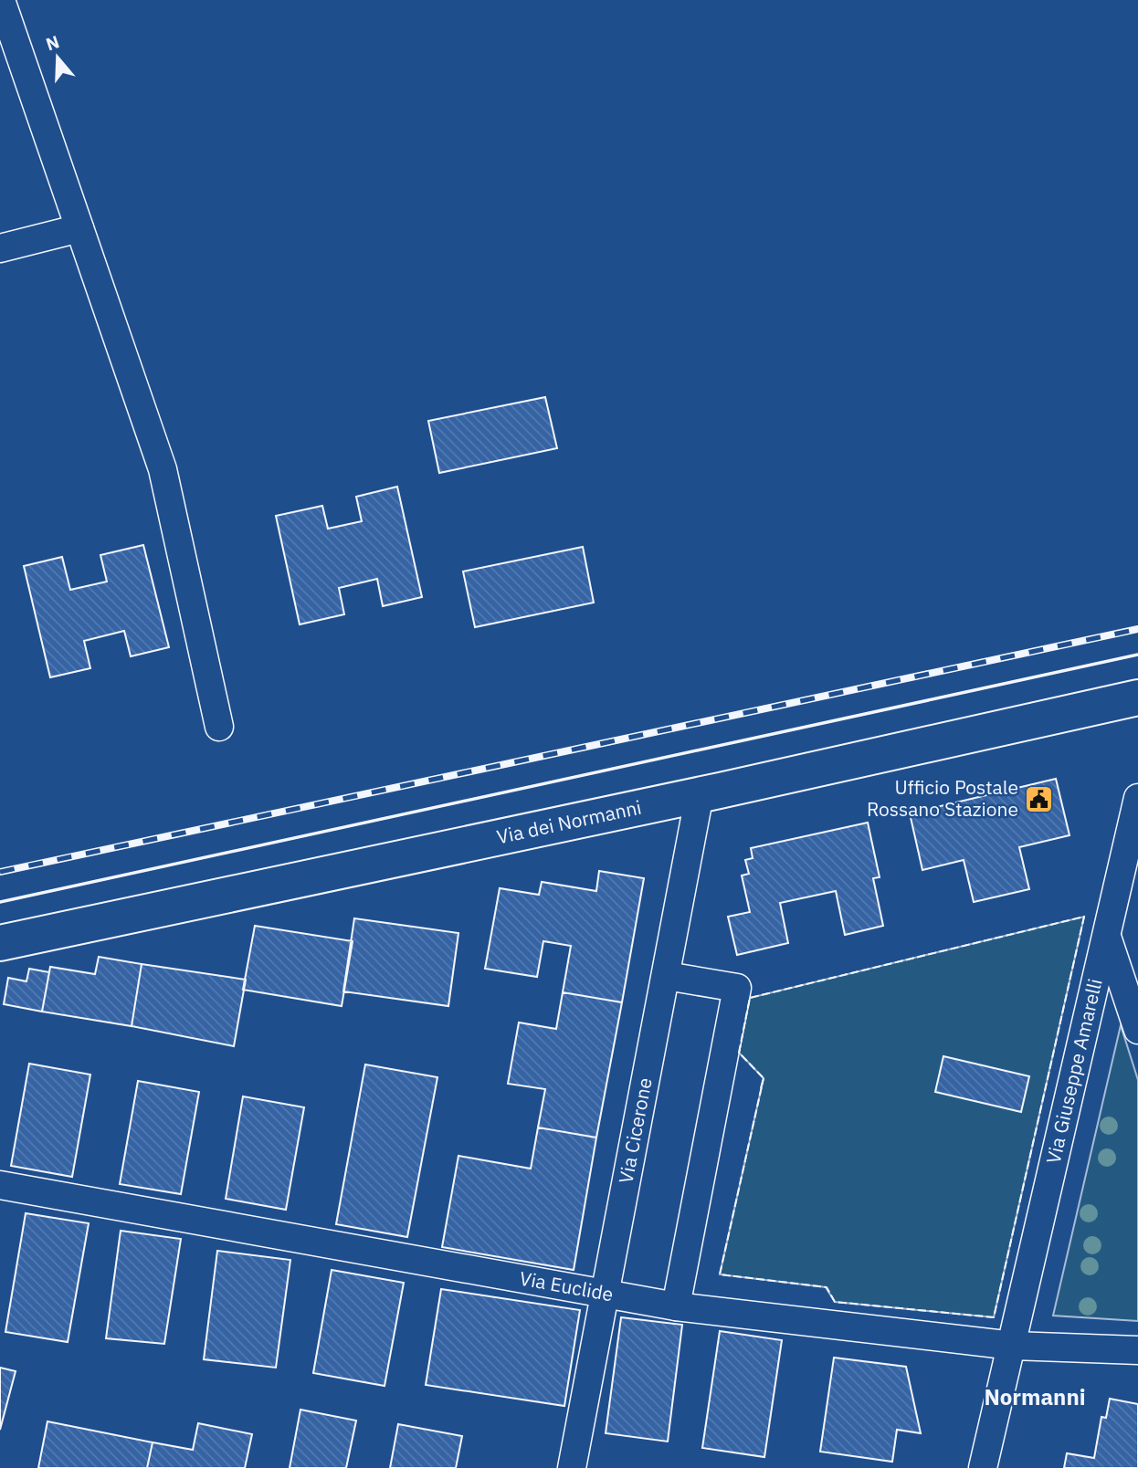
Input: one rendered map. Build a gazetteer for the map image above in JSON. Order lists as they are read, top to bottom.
{
  "streets": {
    "street": [
      "Via dei Normanni",
      "Via Giuseppe Amarelli",
      "Via Cicerone",
      "Via Euclide"
    ]
  },
  "crossings": [
    ["Via dei Normanni", "Via Cicerone"],
    ["Via Giuseppe Amarelli", "Via Euclide"],
    ["Via Cicerone", "Via Euclide"]
  ],
  "districts": ["Normanni"],
  "places": {
    "public building": ["Ufficio Postale Rossano Stazione"]
  },
  "north": "top"
}
